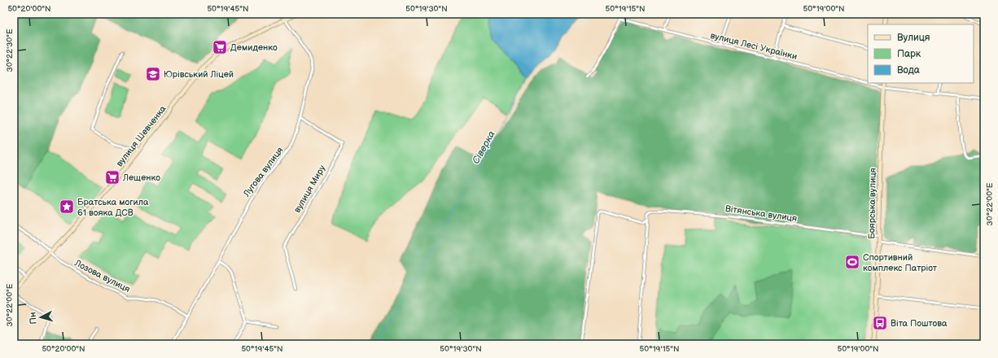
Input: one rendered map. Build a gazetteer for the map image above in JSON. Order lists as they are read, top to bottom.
{
  "streets": {
    "street": [
      "вулиця Лесі Українки",
      "вулиця Шевченка",
      "Лугова вулиця",
      "вулиця Миру",
      "Боярська вулиця",
      "Вітянська вулиця",
      "Лозова вулиця"
    ]
  },
  "crossings": [
    ["вулиця Лесі Українки", "Боярська вулиця"],
    ["вулиця Шевченка", "Лугова вулиця"],
    ["вулиця Шевченка", "Лозова вулиця"],
    ["Лугова вулиця", "вулиця Миру"],
    ["Лугова вулиця", "Лозова вулиця"],
    ["Боярська вулиця", "Вітянська вулиця"]
  ],
  "water": ["Сіверка"],
  "places": {
    "supermarket": ["Демиденко", "Лещенко"],
    "school or university": ["Юрівський Ліцей"],
    "place": ["Братська могила 61 вояка ДСВ"],
    "sports": ["Спортивний комплекс Патріот"],
    "bus stop": ["Віта Поштова"]
  },
  "legend": ["Вулиця", "Парк", "Вода"],
  "north": "left",
  "coordinates": [
    "50°20'00\"N",
    "50°19'45\"N",
    "50°19'30\"N",
    "50°19'15\"N",
    "50°19'00\"N",
    "30°22'30\"E",
    "30°22'00\"E"
  ]
}
